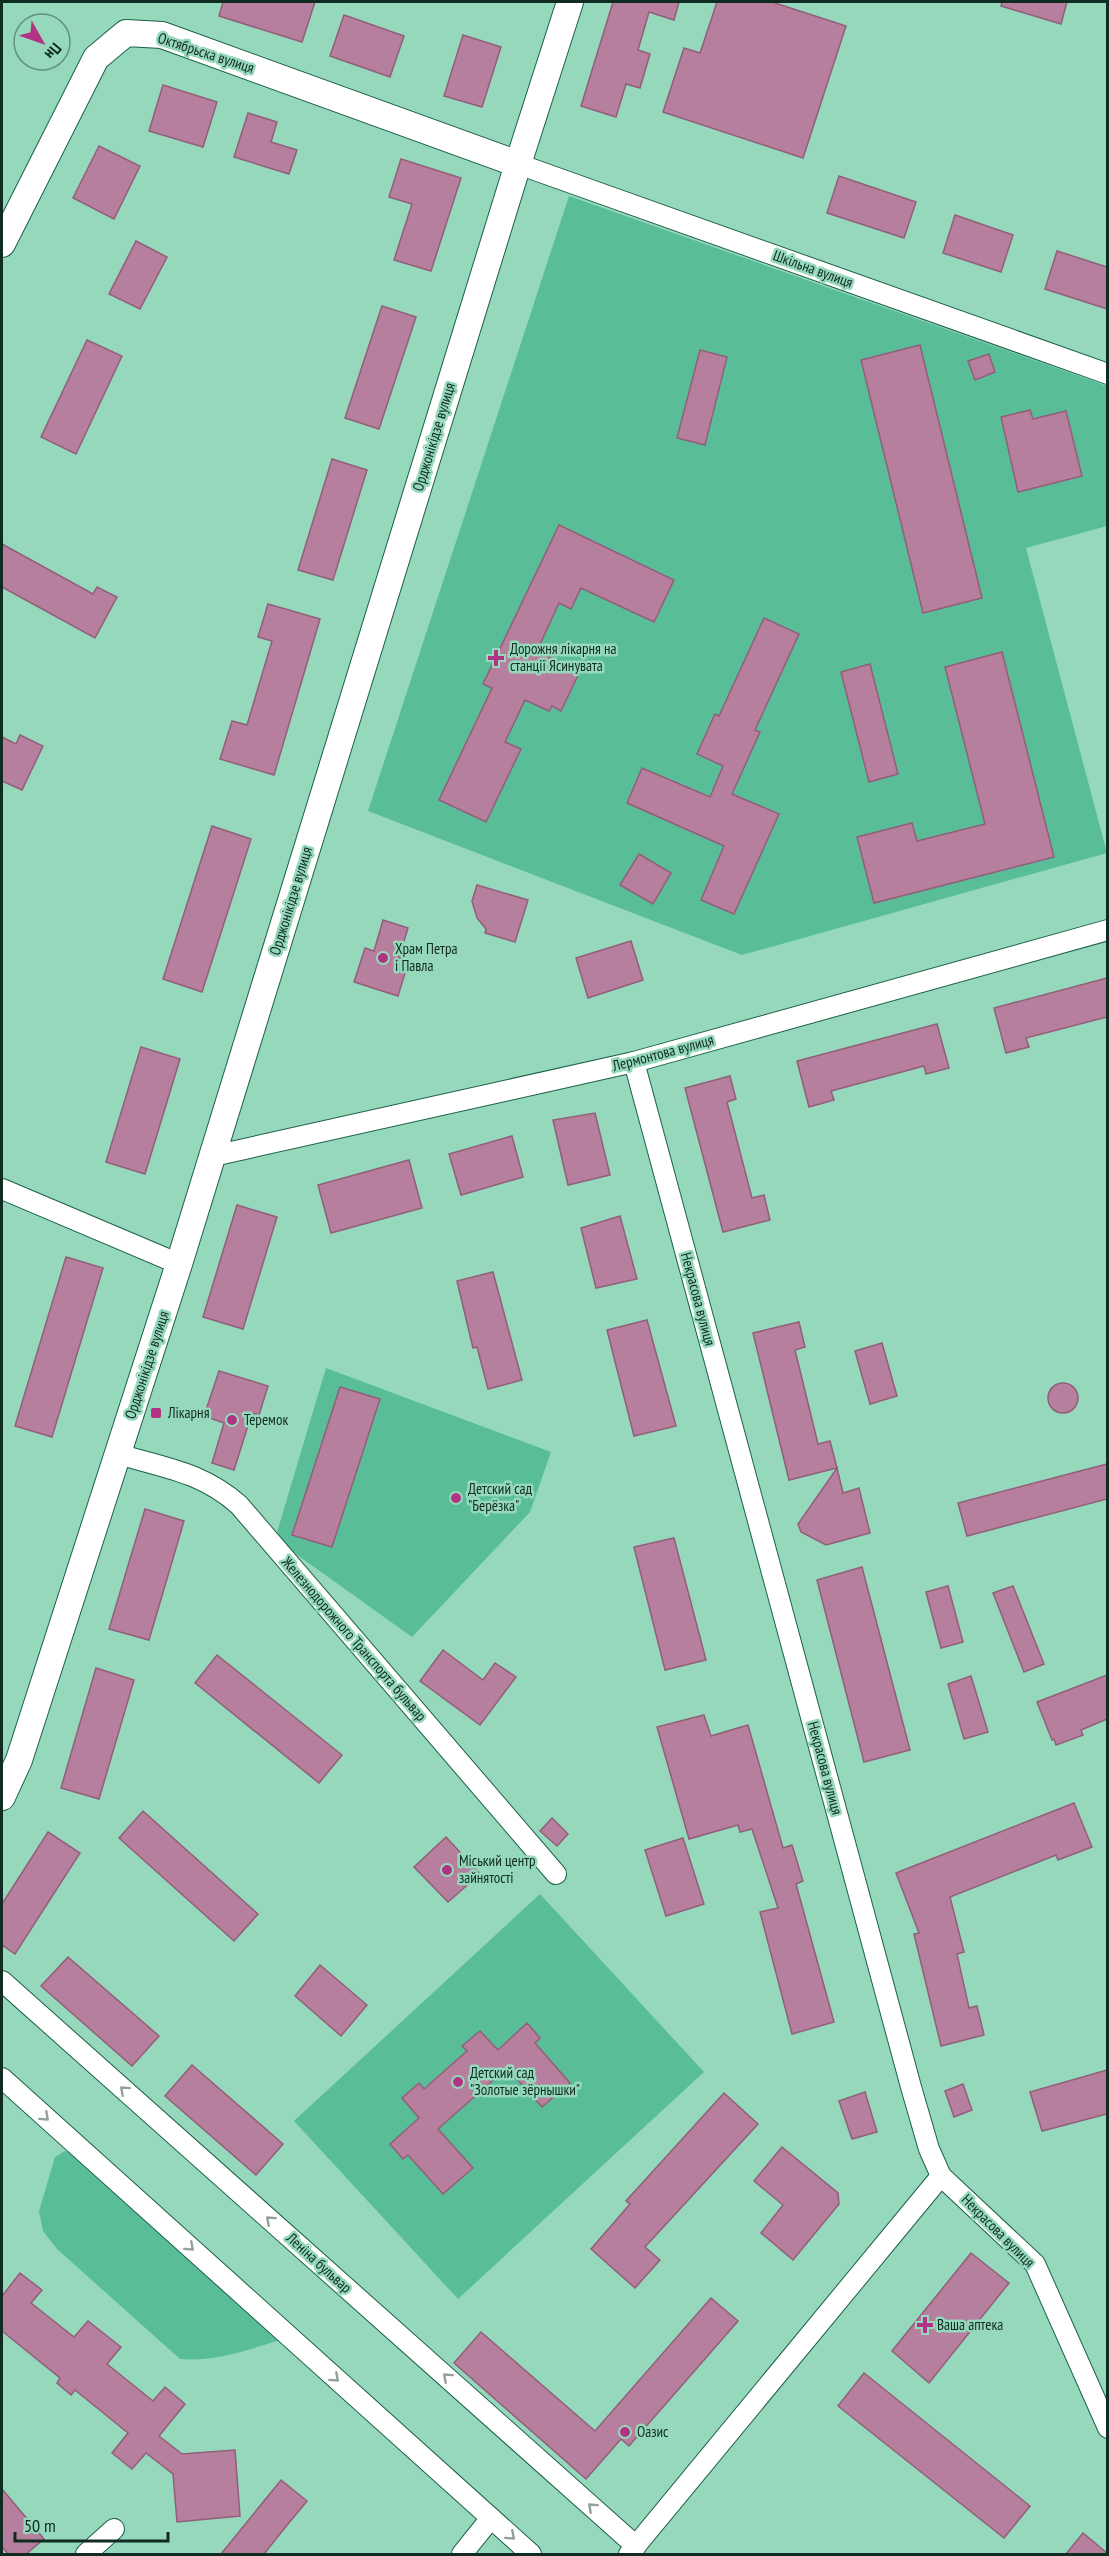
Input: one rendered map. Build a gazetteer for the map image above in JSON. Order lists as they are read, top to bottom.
{
  "streets": {
    "main road": ["Октябрьска вулиця", "Орджонікідзе вулиця"],
    "street": [
      "Шкільна вулиця",
      "Лермонтова вулиця",
      "Некрасова вулиця",
      "Железнодорожного Транспорта бульвар",
      "Леніна бульвар"
    ]
  },
  "crossings": [
    ["Октябрьска вулиця", "Шкільна вулиця"],
    ["Октябрьска вулиця", "Орджонікідзе вулиця"],
    ["Шкільна вулиця", "Орджонікідзе вулиця"],
    ["Орджонікідзе вулиця", "Лермонтова вулиця"],
    ["Орджонікідзе вулиця", "Железнодорожного Транспорта бульвар"],
    ["Лермонтова вулиця", "Некрасова вулиця"]
  ],
  "places": {
    "health": ["Дорожня лікарня на станції Ясинувата", "Ваша аптека"],
    "other": [
      "Храм Петра і Павла",
      "Теремок",
      "Детский сад \"Берёзка\"",
      "Міський центр зайнятості",
      "Детский сад \"Золотые зёрнышки\"",
      "Оазис"
    ],
    "transit": ["Лікарня"]
  },
  "scale_bar": "50 m",
  "north": "bottom right"
}
